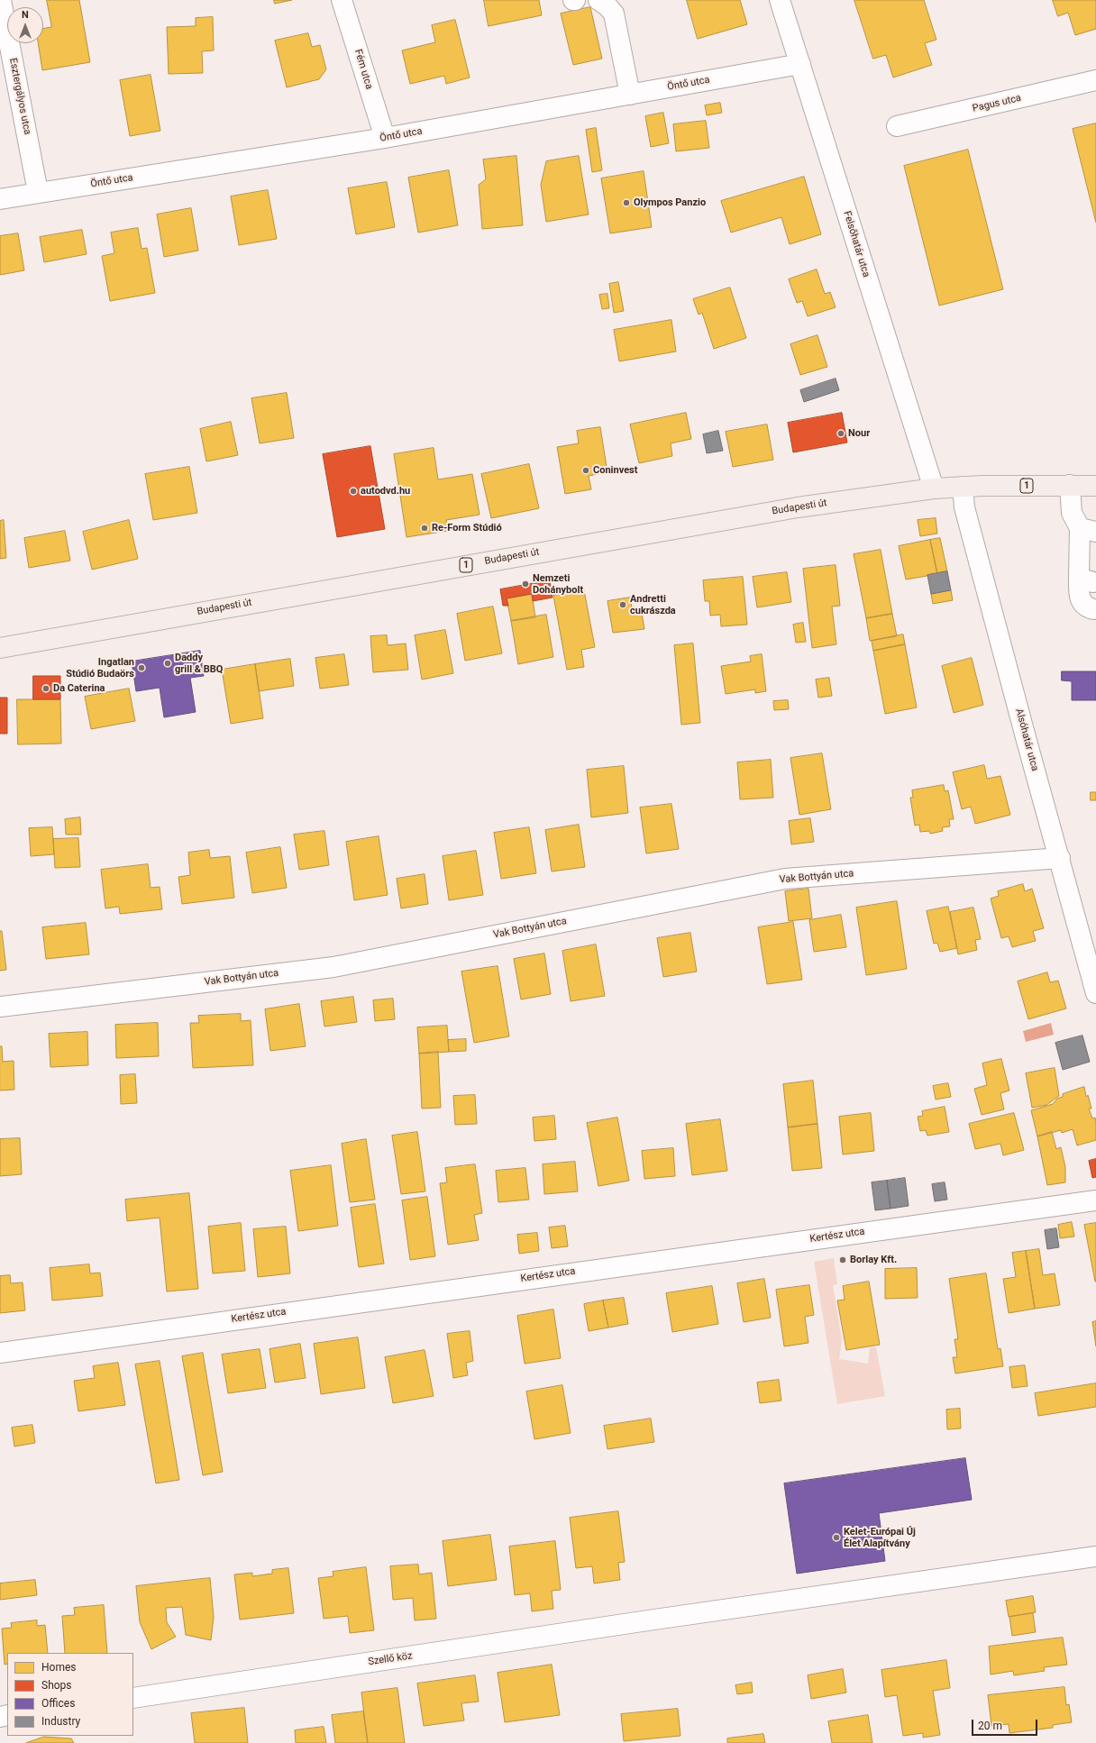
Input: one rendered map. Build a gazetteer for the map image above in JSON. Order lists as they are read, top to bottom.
{
  "streets": {
    "main road": ["1", "Budapesti út"],
    "street": [
      "Fém utca",
      "Öntő utca",
      "Esztergályos utca",
      "Pagus utca",
      "Felsőhatár utca",
      "Alsóhatár utca",
      "Vak Bottyán utca",
      "Kertész utca",
      "Szellő köz"
    ]
  },
  "crossings": [
    ["Fém utca", "Öntő utca"],
    ["Öntő utca", "Esztergályos utca"],
    ["Öntő utca", "Felsőhatár utca"],
    ["Felsőhatár utca", "Budapesti út"],
    ["1", "Budapesti út"],
    ["Budapesti út", "Alsóhatár utca"],
    ["Alsóhatár utca", "Vak Bottyán utca"]
  ],
  "places": [
    "Olympos Panzio",
    "Nour",
    "Coninvest",
    "autodvd.hu",
    "Re-Form Stúdió",
    "Nemzeti Dohánybolt",
    "Andretti cukrászda",
    "Daddy grill & BBQ",
    "Ingatlan Stúdió Budaörs",
    "Da Caterina",
    "Borlay Kft.",
    "Kelet-Európai Új Élet Alapítvány"
  ],
  "legend": [
    "Homes",
    "Shops",
    "Offices",
    "Industry"
  ],
  "scale_bar": "20 m",
  "north": "top"
}
